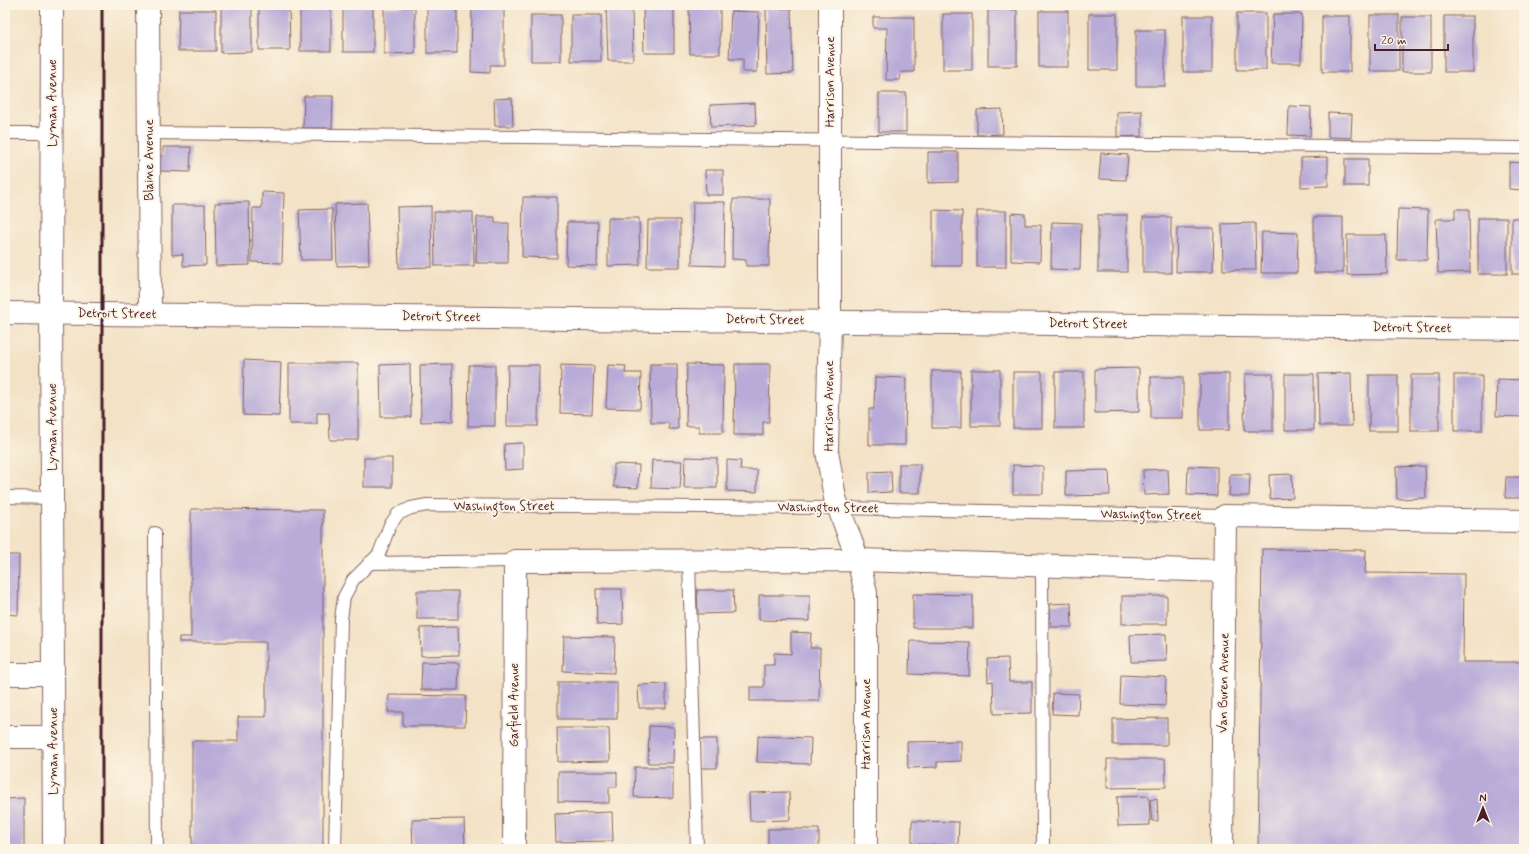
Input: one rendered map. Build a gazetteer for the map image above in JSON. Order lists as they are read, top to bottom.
{
  "streets": {
    "street": [
      "Harrison Avenue",
      "Lyman Avenue",
      "Blaine Avenue",
      "Detroit Street",
      "Washington Street",
      "Van Buren Avenue",
      "Garfield Avenue"
    ]
  },
  "crossings": [
    ["Harrison Avenue", "Detroit Street"],
    ["Harrison Avenue", "Washington Street"],
    ["Lyman Avenue", "Detroit Street"],
    ["Blaine Avenue", "Detroit Street"],
    ["Washington Street", "Van Buren Avenue"]
  ],
  "scale_bar": "20 m",
  "north": "top"
}
